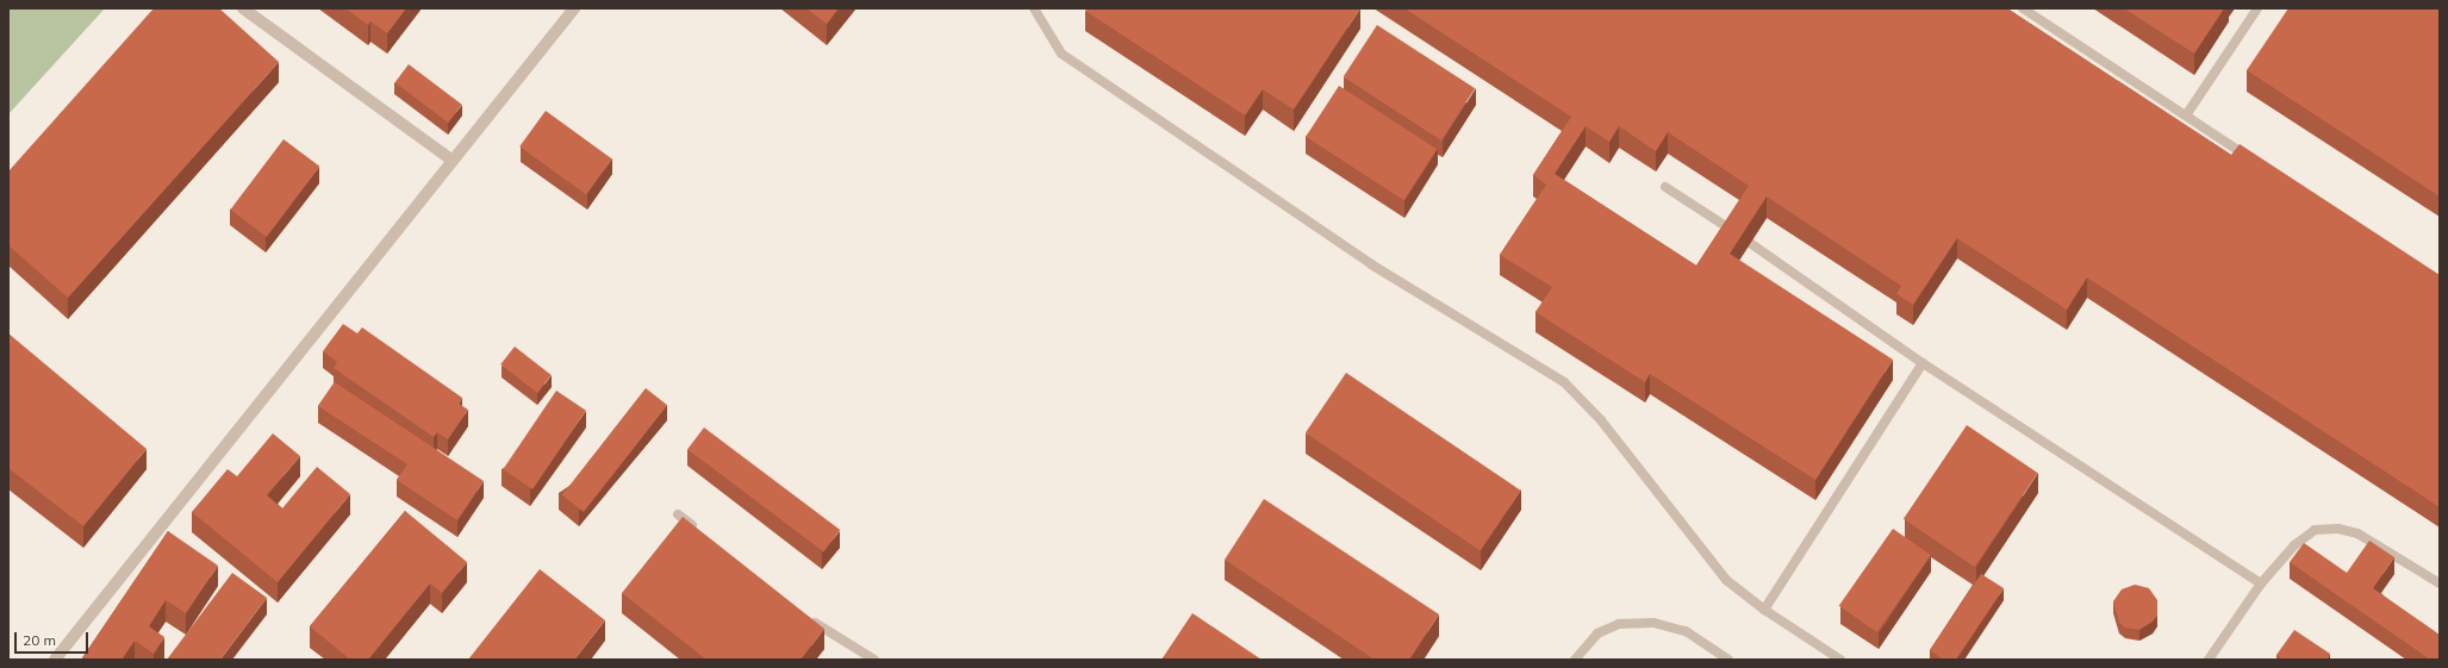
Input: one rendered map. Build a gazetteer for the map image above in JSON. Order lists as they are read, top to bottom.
{
  "scale_bar": "20 m"
}
